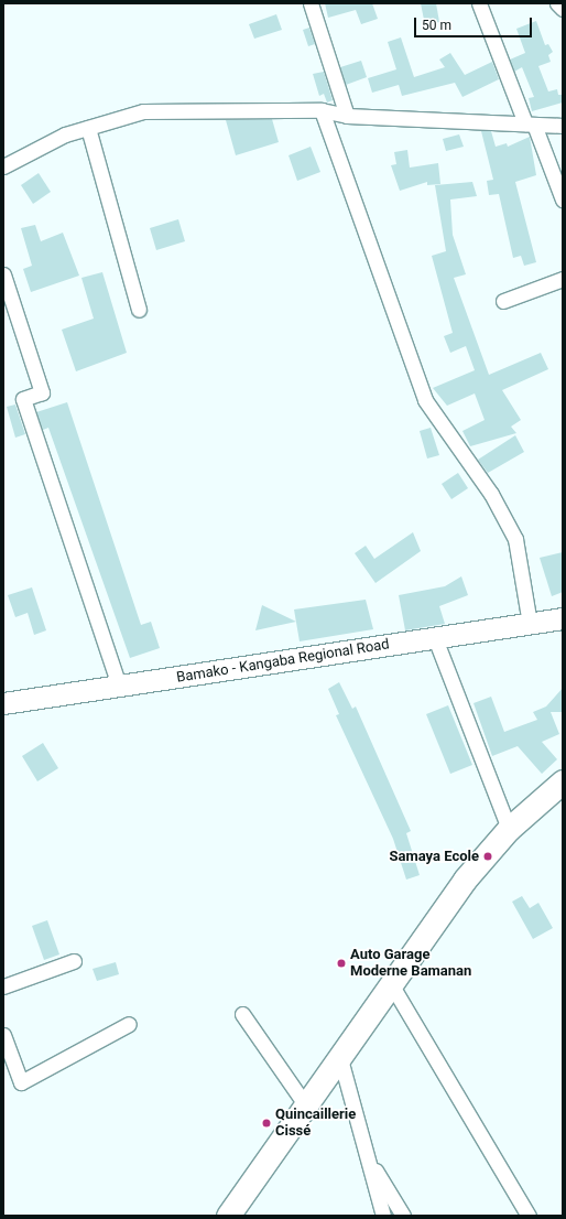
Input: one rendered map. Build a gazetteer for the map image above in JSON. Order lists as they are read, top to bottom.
{
  "streets": {
    "street": ["Bamako - Kangaba Regional Road"]
  },
  "places": ["Samaya Ecole", "Auto Garage Moderne Bamanan", "Quincaillerie Cissé"],
  "scale_bar": "50 m"
}
